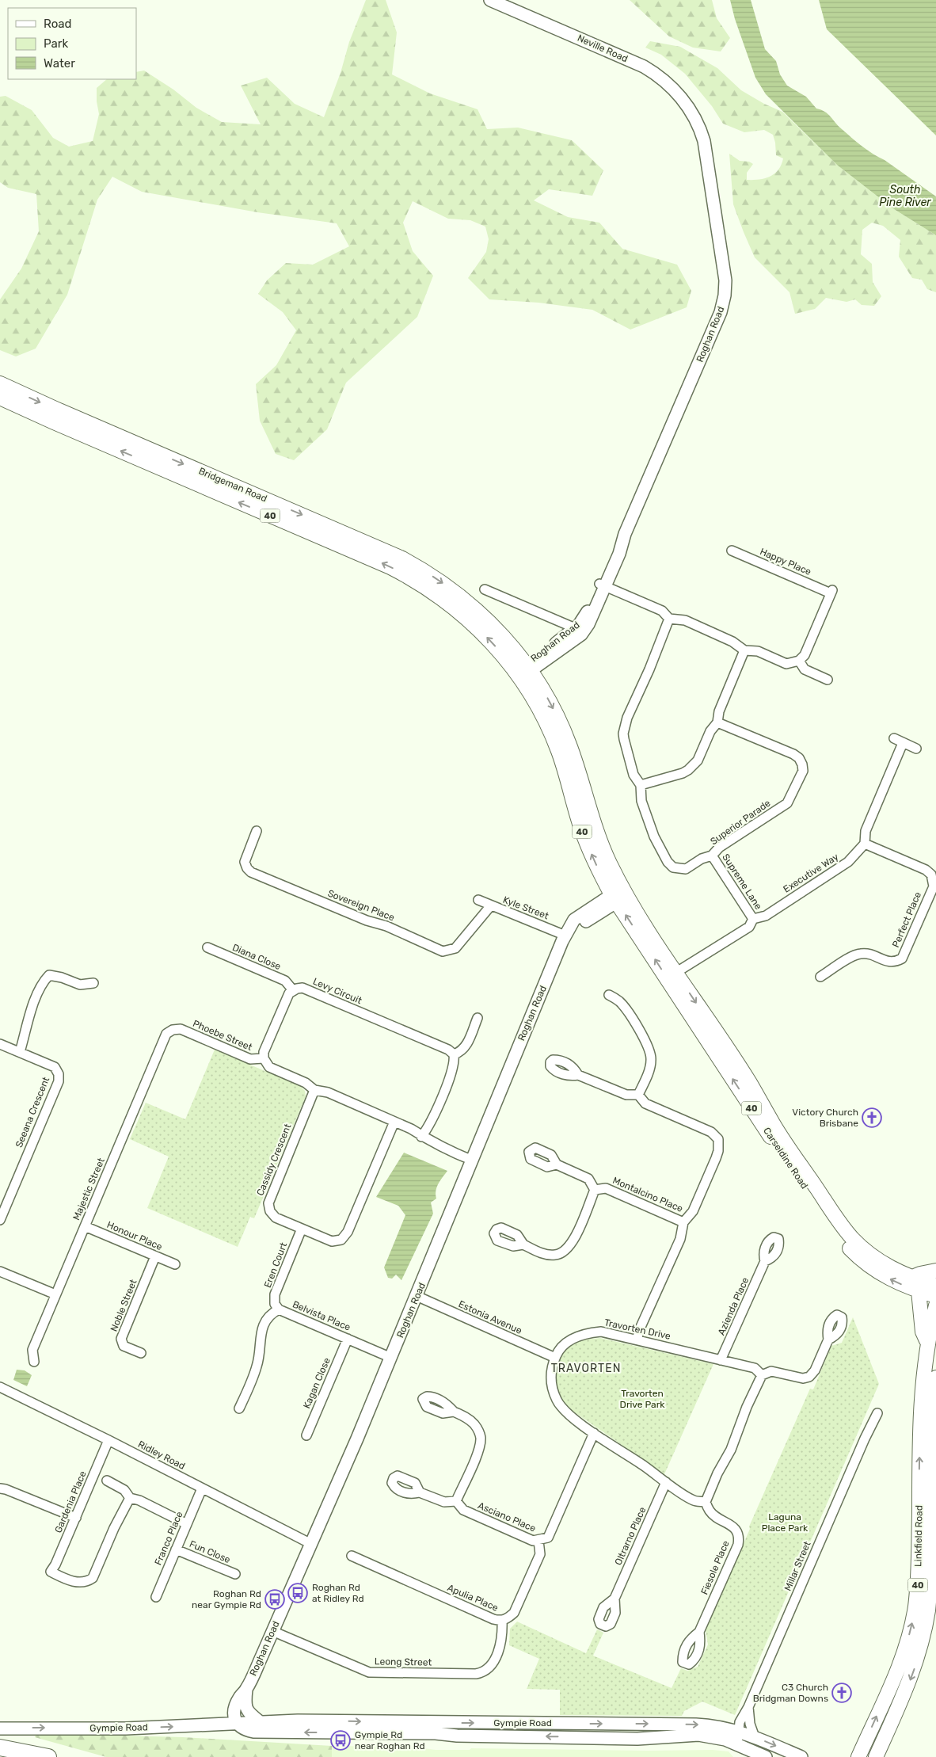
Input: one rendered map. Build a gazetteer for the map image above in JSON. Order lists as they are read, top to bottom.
{
  "streets": {
    "main road": [
      "Roghan Road",
      "Bridgeman Road",
      "40",
      "Carseldine Road",
      "Linkfield Road"
    ],
    "street": [
      "Neville Road",
      "Happy Place",
      "Superior Parade",
      "Executive Way",
      "Supreme Lane",
      "Sovereign Place",
      "Kyle Street",
      "Perfect Place",
      "Diana Close",
      "Levy Circuit",
      "Phoebe Street",
      "Seeana Crescent",
      "Cassidy Crescent",
      "Majestic Street",
      "Montalcino Place",
      "Honour Place",
      "Eren Court",
      "Noble Street",
      "Azienda Place",
      "Belvista Place",
      "Estonia Avenue",
      "Travorten Drive",
      "Kagan Close",
      "Ridley Road",
      "Gardenia Place",
      "Asciano Place",
      "Oltrarno Place",
      "Franco Place",
      "Fun Close",
      "Millar Street",
      "Fiesole Place",
      "Apulia Place",
      "Leong Street",
      "Gympie Road"
    ]
  },
  "crossings": [
    ["Neville Road", "Roghan Road"],
    ["Roghan Road", "Bridgeman Road"],
    ["Roghan Road", "Kyle Street"],
    ["Roghan Road", "Carseldine Road"],
    ["Roghan Road", "Belvista Place"],
    ["Roghan Road", "Estonia Avenue"],
    ["Roghan Road", "Ridley Road"],
    ["Roghan Road", "Leong Street"],
    ["Roghan Road", "Gympie Road"],
    ["40", "Carseldine Road"],
    ["40", "Linkfield Road"],
    ["Superior Parade", "Supreme Lane"],
    ["Executive Way", "Supreme Lane"],
    ["Executive Way", "Perfect Place"],
    ["Executive Way", "Carseldine Road"],
    ["Sovereign Place", "Kyle Street"],
    ["Diana Close", "Levy Circuit"],
    ["Phoebe Street", "Majestic Street"],
    ["Cassidy Crescent", "Eren Court"],
    ["Majestic Street", "Honour Place"],
    ["Montalcino Place", "Travorten Drive"],
    ["Honour Place", "Noble Street"],
    ["Eren Court", "Belvista Place"],
    ["Azienda Place", "Travorten Drive"],
    ["Belvista Place", "Kagan Close"],
    ["Estonia Avenue", "Travorten Drive"],
    ["Travorten Drive", "Asciano Place"],
    ["Travorten Drive", "Oltrarno Place"],
    ["Travorten Drive", "Fiesole Place"],
    ["Ridley Road", "Gardenia Place"],
    ["Ridley Road", "Franco Place"],
    ["Asciano Place", "Apulia Place"],
    ["Franco Place", "Fun Close"],
    ["Millar Street", "Gympie Road"],
    ["Apulia Place", "Leong Street"]
  ],
  "districts": ["TRAVORTEN"],
  "water": ["South Pine River"],
  "parks": ["Travorten Drive Park", "Laguna Place Park"],
  "places": {
    "church": ["Victory Church Brisbane", "C3 Church Bridgman Downs"],
    "bus stop": ["Roghan Rd at Ridley Rd", "Roghan Rd near Gympie Rd", "Gympie Rd near Roghan Rd"]
  },
  "legend": ["Road", "Park", "Water"]
}
